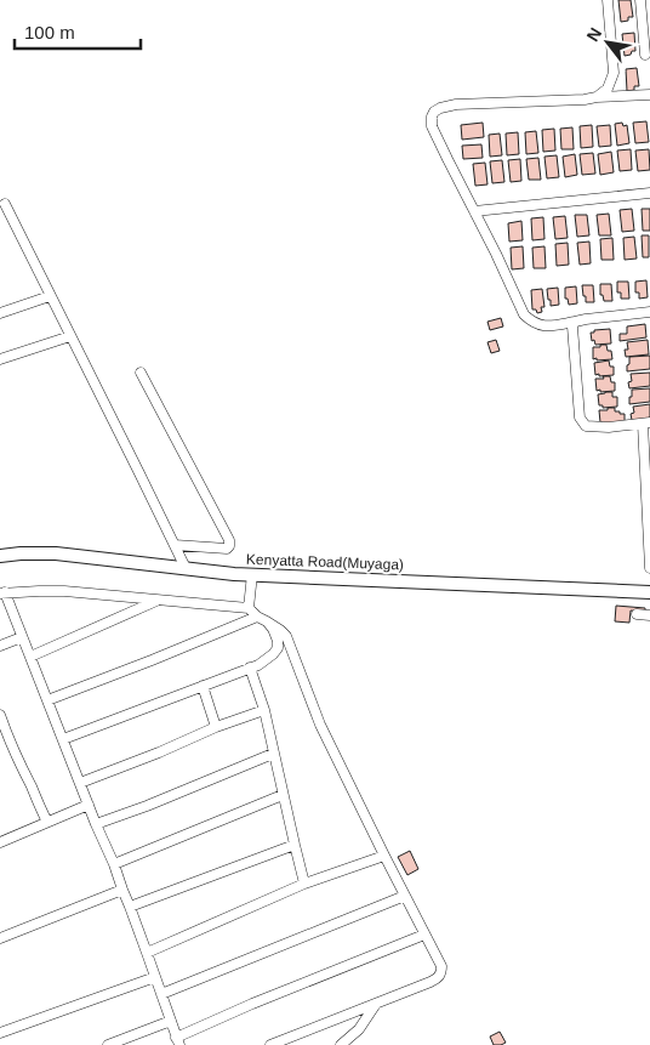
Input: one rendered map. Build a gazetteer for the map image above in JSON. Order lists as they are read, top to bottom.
{
  "streets": {
    "main road": ["Kenyatta Road(Muyaga)"]
  },
  "scale_bar": "100 m",
  "north": "top left"
}
